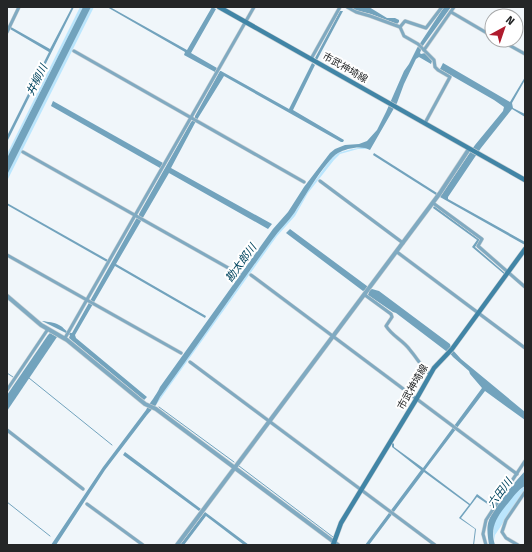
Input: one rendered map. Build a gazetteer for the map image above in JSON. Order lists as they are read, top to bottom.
{
  "streets": {
    "main road": ["市武神埼線"]
  },
  "water": ["井柳川", "勘太郎川", "六田川"],
  "north": "top right"
}
